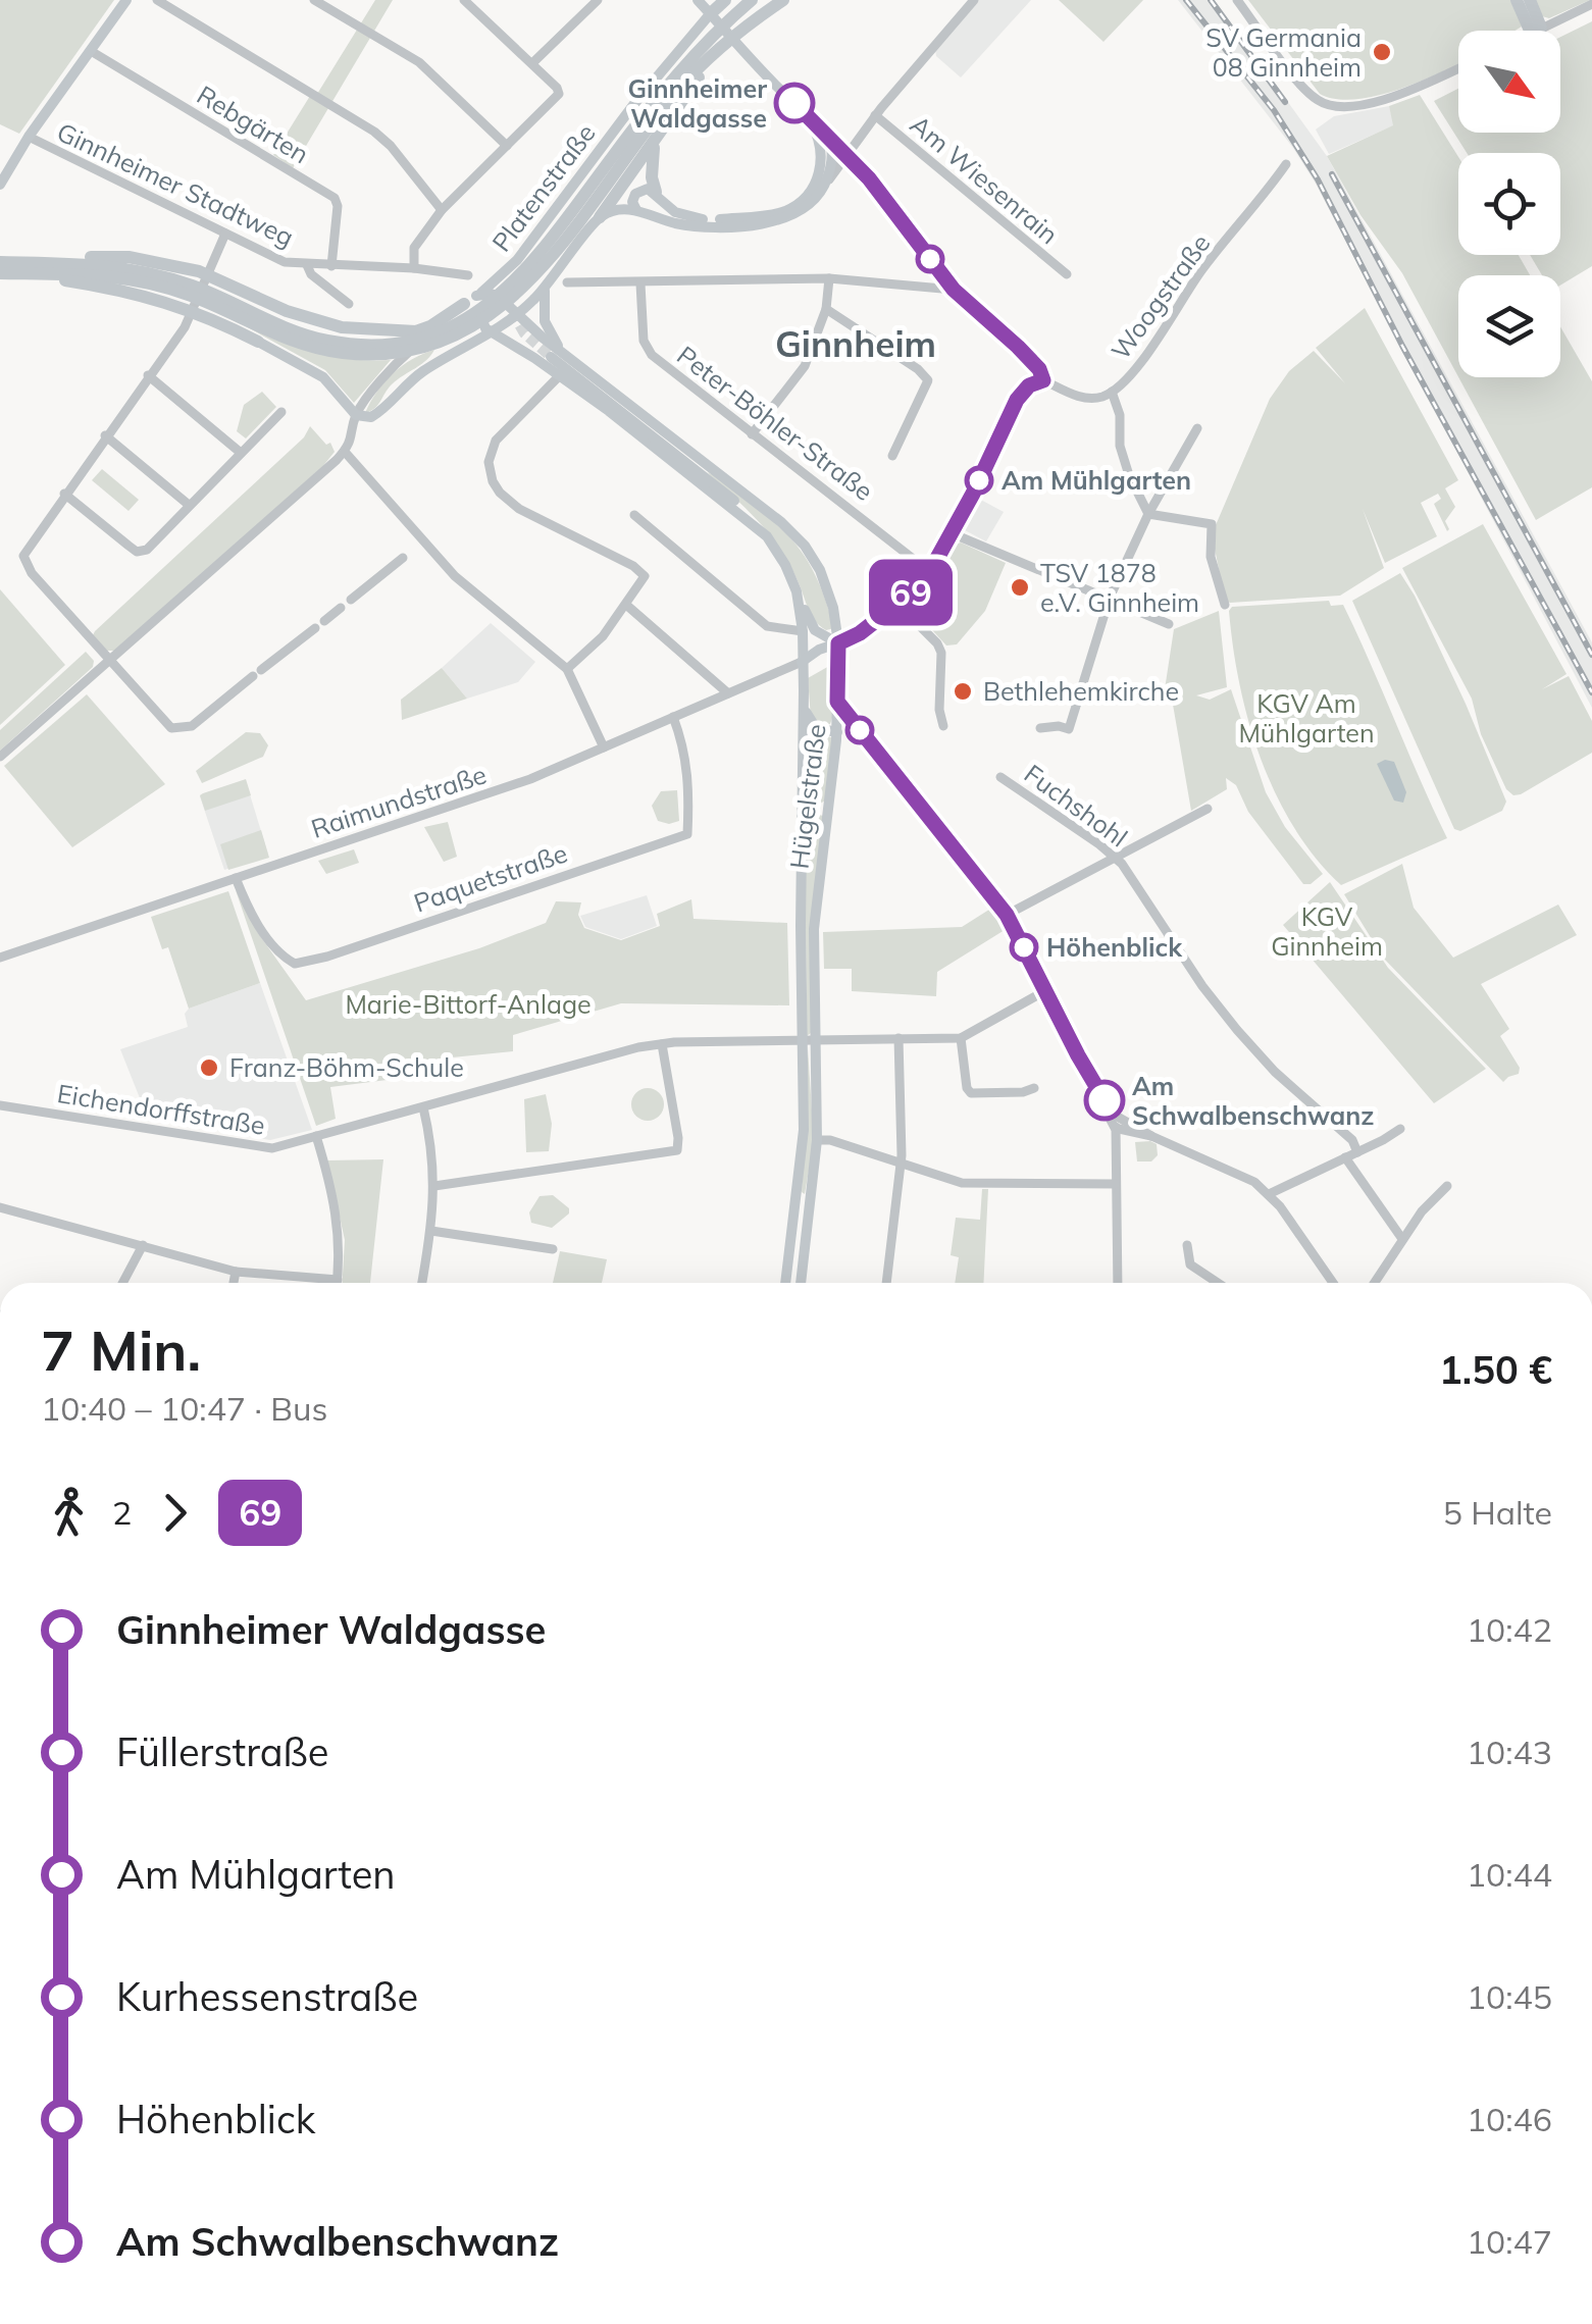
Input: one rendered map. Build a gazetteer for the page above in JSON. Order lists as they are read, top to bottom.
{
  "streets": {
    "main road": ["Platenstraße", "Hügelstraße"],
    "street": [
      "Rebgärten",
      "Am Wiesenrain",
      "Ginnheimer Stadtweg",
      "Woogstraße",
      "Peter-Böhler-Straße",
      "Raimundstraße",
      "Fuchshohl",
      "Paquetstraße",
      "Eichendorffstraße"
    ]
  },
  "crossings": [
    ["Rebgärten", "Ginnheimer Stadtweg"],
    ["Platenstraße", "Hügelstraße"],
    ["Hügelstraße", "Raimundstraße"],
    ["Hügelstraße", "Eichendorffstraße"],
    ["Raimundstraße", "Paquetstraße"]
  ],
  "districts": ["Ginnheim"],
  "parks": ["KGV Am Mühlgarten", "KGV Ginnheim", "Marie-Bittorf-Anlage"],
  "places": [
    "SV Germania 08 Ginnheim",
    "Ginnheimer Waldgasse",
    "Am Mühlgarten",
    "TSV 1878 e.V. Ginnheim",
    "Bethlehemkirche",
    "Höhenblick",
    "Franz-Böhm-Schule",
    "Am Schwalbenschwanz"
  ],
  "lines": ["bus line 69"],
  "north": "bottom right",
  "page": {
    "on_map": "69",
    "heading": ["7 Min.", "10:40 – 10:47 · Bus", "1.50 €"],
    "legs": ["2", "69", "5 Halte"],
    "list": [
      {
        "name": "Ginnheimer Waldgasse",
        "value": "10:42"
      },
      {
        "name": "Füllerstraße",
        "value": "10:43"
      },
      {
        "name": "Am Mühlgarten",
        "value": "10:44"
      },
      {
        "name": "Kurhessenstraße",
        "value": "10:45"
      },
      {
        "name": "Höhenblick",
        "value": "10:46"
      },
      {
        "name": "Am Schwalbenschwanz",
        "value": "10:47"
      }
    ]
  }
}
